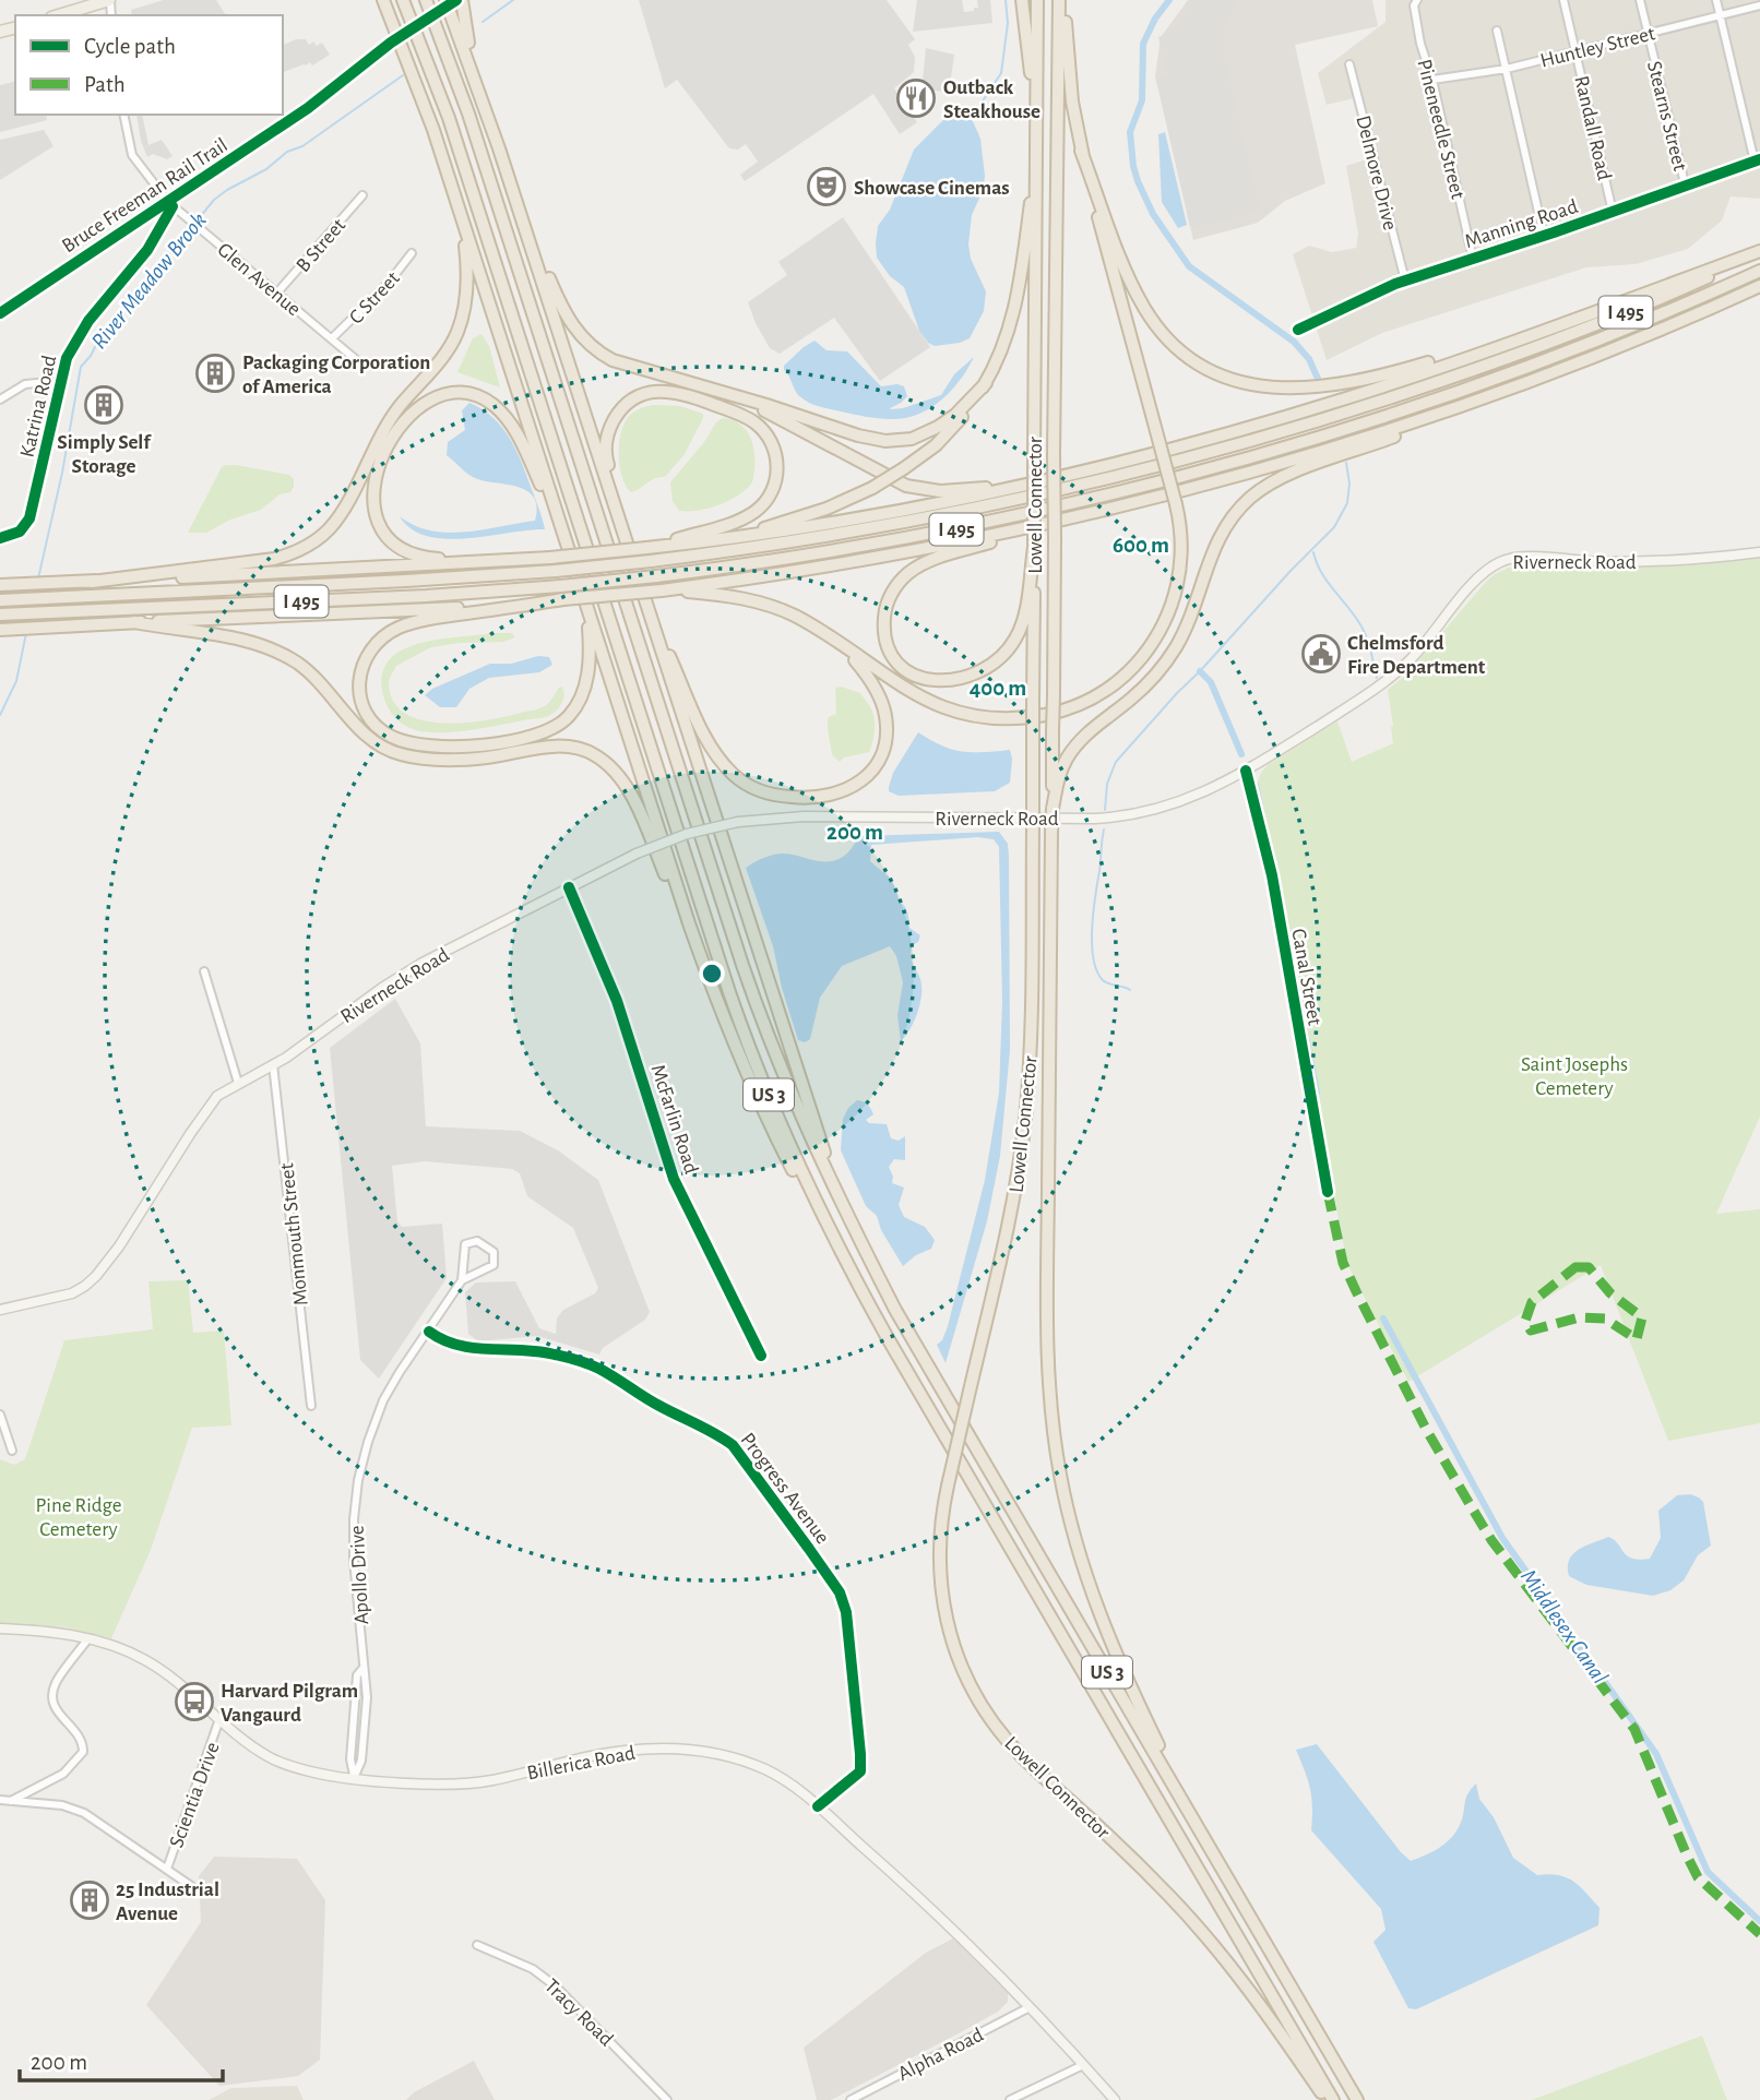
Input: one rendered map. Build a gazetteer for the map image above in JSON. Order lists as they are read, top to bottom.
{
  "streets": {
    "highway": ["I 495", "Lowell Connector", "US 3"],
    "main road": ["Riverneck Road", "Billerica Road"],
    "street": [
      "Huntley Street",
      "Stearns Street",
      "Randall Road",
      "Pineneedle Street",
      "Delmore Drive",
      "Manning Road",
      "B Street",
      "Glen Avenue",
      "C Street",
      "Katrina Road",
      "Canal Street",
      "McFarlin Road",
      "Monmouth Street",
      "Progress Avenue",
      "Apollo Drive",
      "Scientia Drive",
      "Tracy Road",
      "Alpha Road"
    ],
    "cycle path": ["Bruce Freeman Rail Trail"]
  },
  "crossings": [
    ["Huntley Street", "Stearns Street"],
    ["Huntley Street", "Randall Road"],
    ["Huntley Street", "Pineneedle Street"],
    ["Stearns Street", "Manning Road"],
    ["Randall Road", "Manning Road"],
    ["Pineneedle Street", "Manning Road"],
    ["Delmore Drive", "Manning Road"],
    ["B Street", "Glen Avenue"],
    ["Glen Avenue", "C Street"],
    ["Glen Avenue", "Katrina Road"],
    ["Riverneck Road", "Canal Street"],
    ["Riverneck Road", "McFarlin Road"],
    ["Riverneck Road", "Monmouth Street"],
    ["Progress Avenue", "Apollo Drive"],
    ["Progress Avenue", "Billerica Road"],
    ["Apollo Drive", "Billerica Road"],
    ["Billerica Road", "Scientia Drive"],
    ["Billerica Road", "Alpha Road"]
  ],
  "water": ["River Meadow Brook", "Middlesex Canal"],
  "parks": ["Saint Josephs Cemetery", "Pine Ridge Cemetery"],
  "places": {
    "restaurant": ["Outback Steakhouse"],
    "theatre": ["Showcase Cinemas"],
    "building": ["Packaging Corporation of America", "Simply Self Storage", "25 Industrial Avenue"],
    "public building": ["Chelmsford Fire Department"],
    "bus stop": ["Harvard Pilgram Vangaurd"]
  },
  "legend": ["Cycle path", "Path"],
  "scale_bar": "200 m",
  "rings": ["600 m", "400 m", "200 m"]
}
